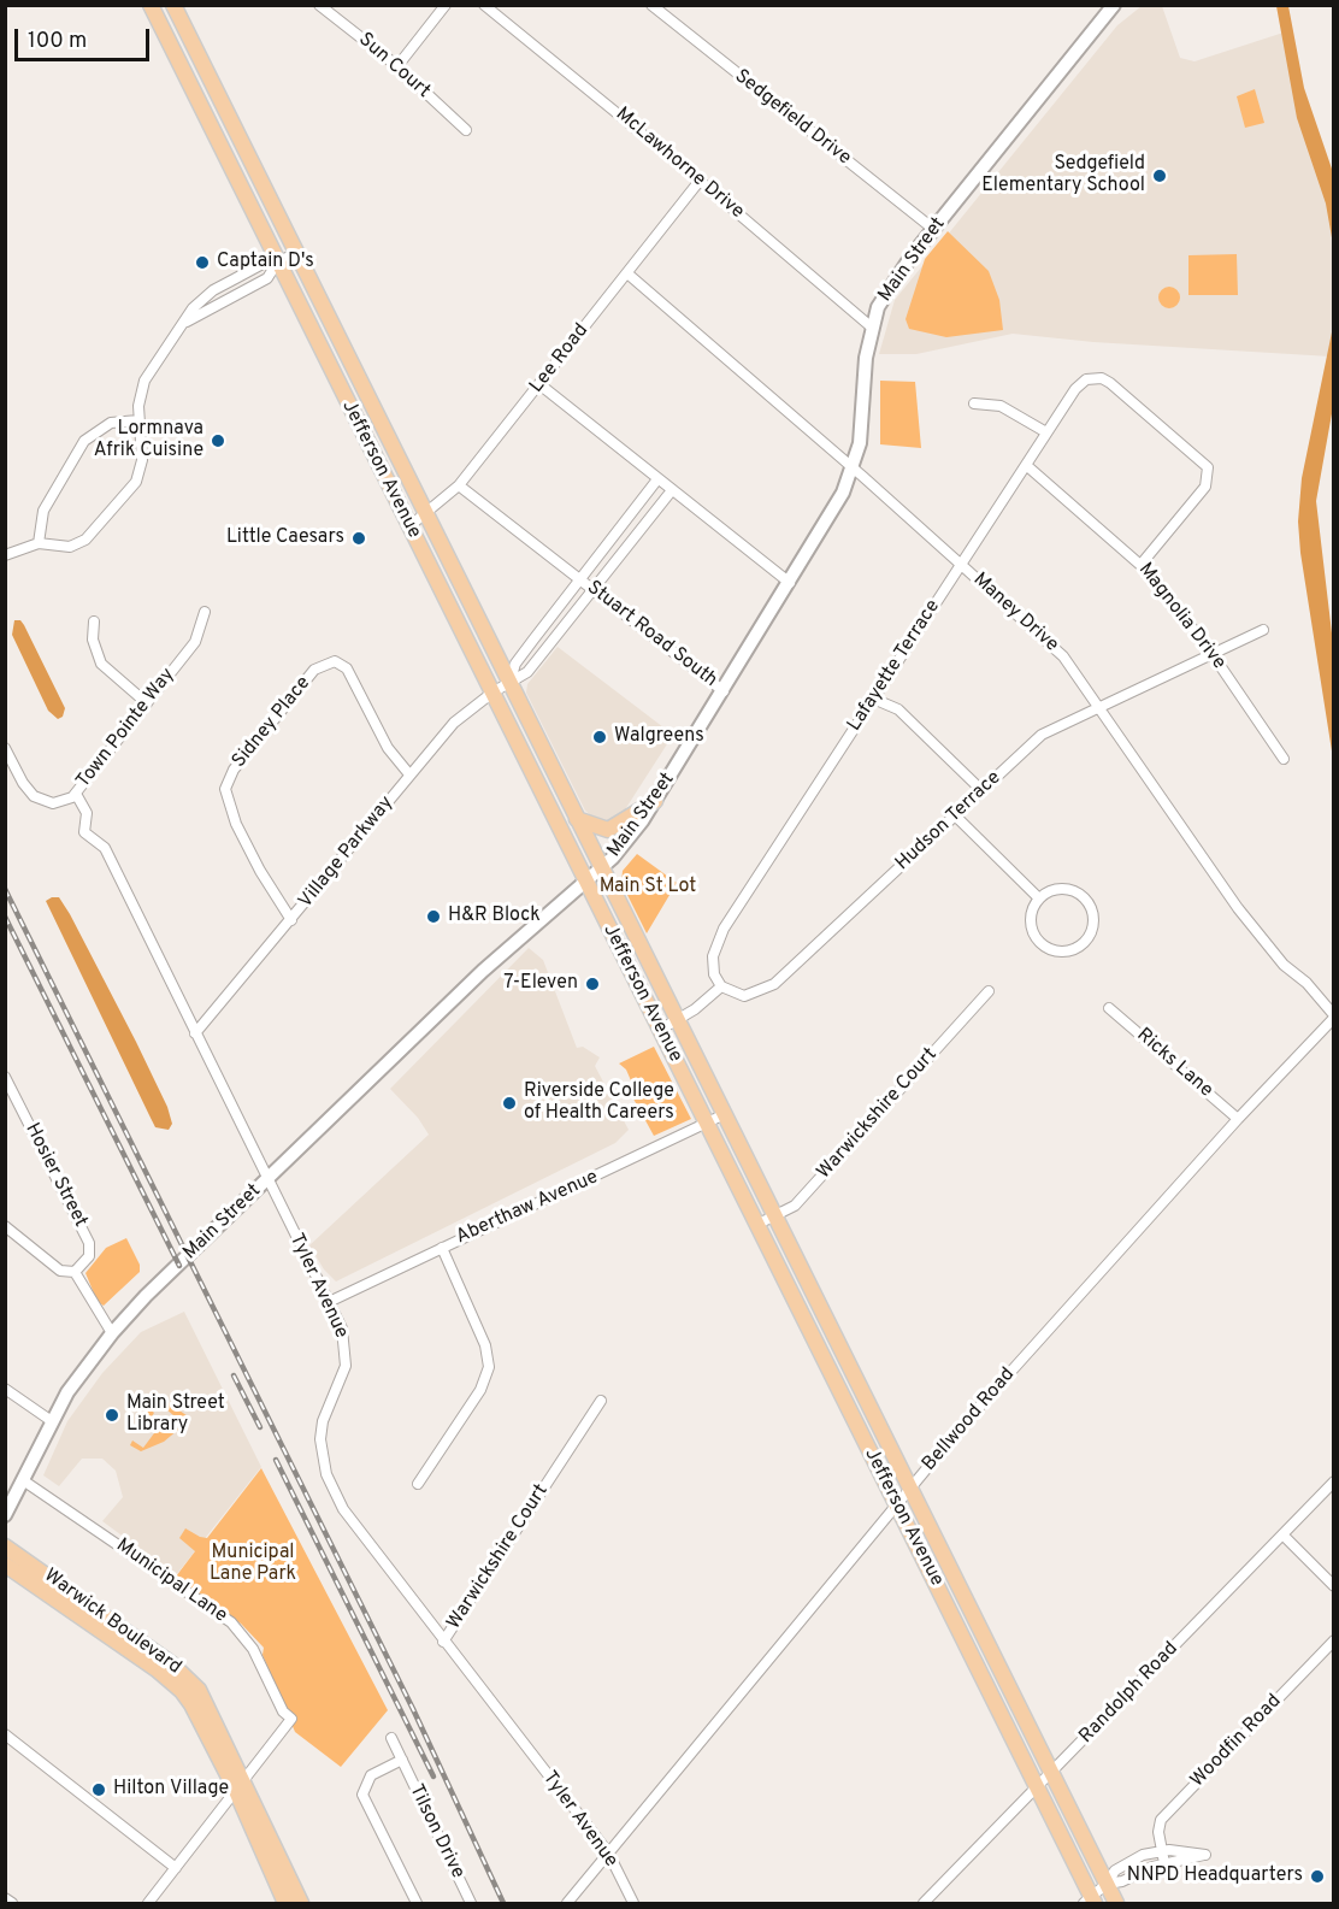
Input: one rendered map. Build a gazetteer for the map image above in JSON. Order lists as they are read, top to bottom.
{
  "streets": {
    "main road": ["Main Street", "Jefferson Avenue", "Warwick Boulevard"],
    "street": [
      "Sun Court",
      "Sedgefield Drive",
      "McLawhorne Drive",
      "Lee Road",
      "Maney Drive",
      "Magnolia Drive",
      "Stuart Road South",
      "Lafayette Terrace",
      "Sidney Place",
      "Town Pointe Way",
      "Hudson Terrace",
      "Village Parkway",
      "Ricks Lane",
      "Warwickshire Court",
      "Hosier Street",
      "Aberthaw Avenue",
      "Tyler Avenue",
      "Bellwood Road",
      "Municipal Lane",
      "Randolph Road",
      "Woodfin Road",
      "Tilson Drive"
    ]
  },
  "crossings": [
    ["Sedgefield Drive", "Main Street"],
    ["McLawhorne Drive", "Main Street"],
    ["McLawhorne Drive", "Lee Road"],
    ["Main Street", "Jefferson Avenue"],
    ["Main Street", "Maney Drive"],
    ["Main Street", "Stuart Road South"],
    ["Main Street", "Tyler Avenue"],
    ["Main Street", "Municipal Lane"],
    ["Lee Road", "Jefferson Avenue"],
    ["Lee Road", "Maney Drive"],
    ["Lee Road", "Stuart Road South"],
    ["Jefferson Avenue", "Village Parkway"],
    ["Jefferson Avenue", "Warwickshire Court"],
    ["Jefferson Avenue", "Aberthaw Avenue"],
    ["Jefferson Avenue", "Bellwood Road"],
    ["Jefferson Avenue", "Randolph Road"],
    ["Maney Drive", "Lafayette Terrace"],
    ["Maney Drive", "Hudson Terrace"],
    ["Maney Drive", "Bellwood Road"],
    ["Magnolia Drive", "Lafayette Terrace"],
    ["Magnolia Drive", "Hudson Terrace"],
    ["Stuart Road South", "Village Parkway"],
    ["Lafayette Terrace", "Hudson Terrace"],
    ["Sidney Place", "Village Parkway"],
    ["Town Pointe Way", "Tyler Avenue"],
    ["Village Parkway", "Tyler Avenue"],
    ["Ricks Lane", "Bellwood Road"],
    ["Warwickshire Court", "Tyler Avenue"],
    ["Aberthaw Avenue", "Tyler Avenue"],
    ["Tyler Avenue", "Bellwood Road"],
    ["Municipal Lane", "Warwick Boulevard"]
  ],
  "parks": ["Main St Lot", "Municipal Lane Park"],
  "places": [
    "Sedgefield Elementary School",
    "Captain D's",
    "Lormnava Afrik Cuisine",
    "Little Caesars",
    "Walgreens",
    "H&R Block",
    "7-Eleven",
    "Riverside College of Health Careers",
    "Main Street Library",
    "Hilton Village",
    "NNPD Headquarters"
  ],
  "scale_bar": "100 m"
}
